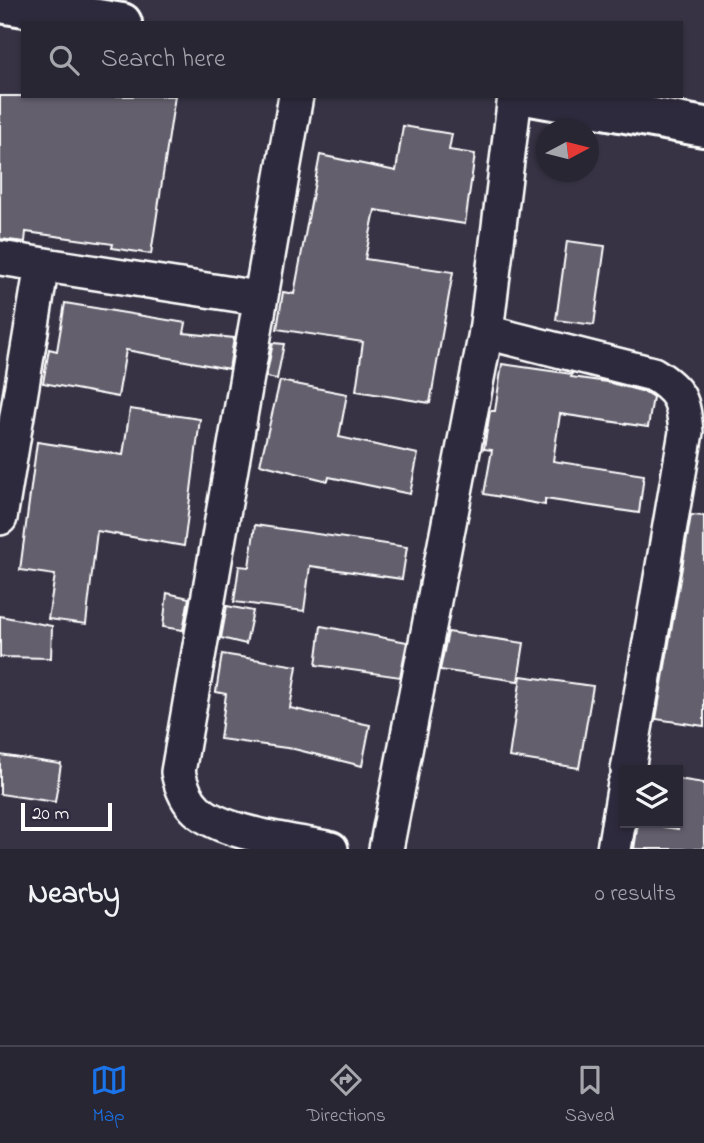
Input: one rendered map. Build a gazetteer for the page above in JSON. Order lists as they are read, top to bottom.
{
  "scale_bar": "20 m",
  "north": "right",
  "page": {
    "search": "Search here",
    "scale": "20 m",
    "heading": ["Nearby", "0 results"],
    "nav": ["Map", "Directions", "Saved"]
  }
}
